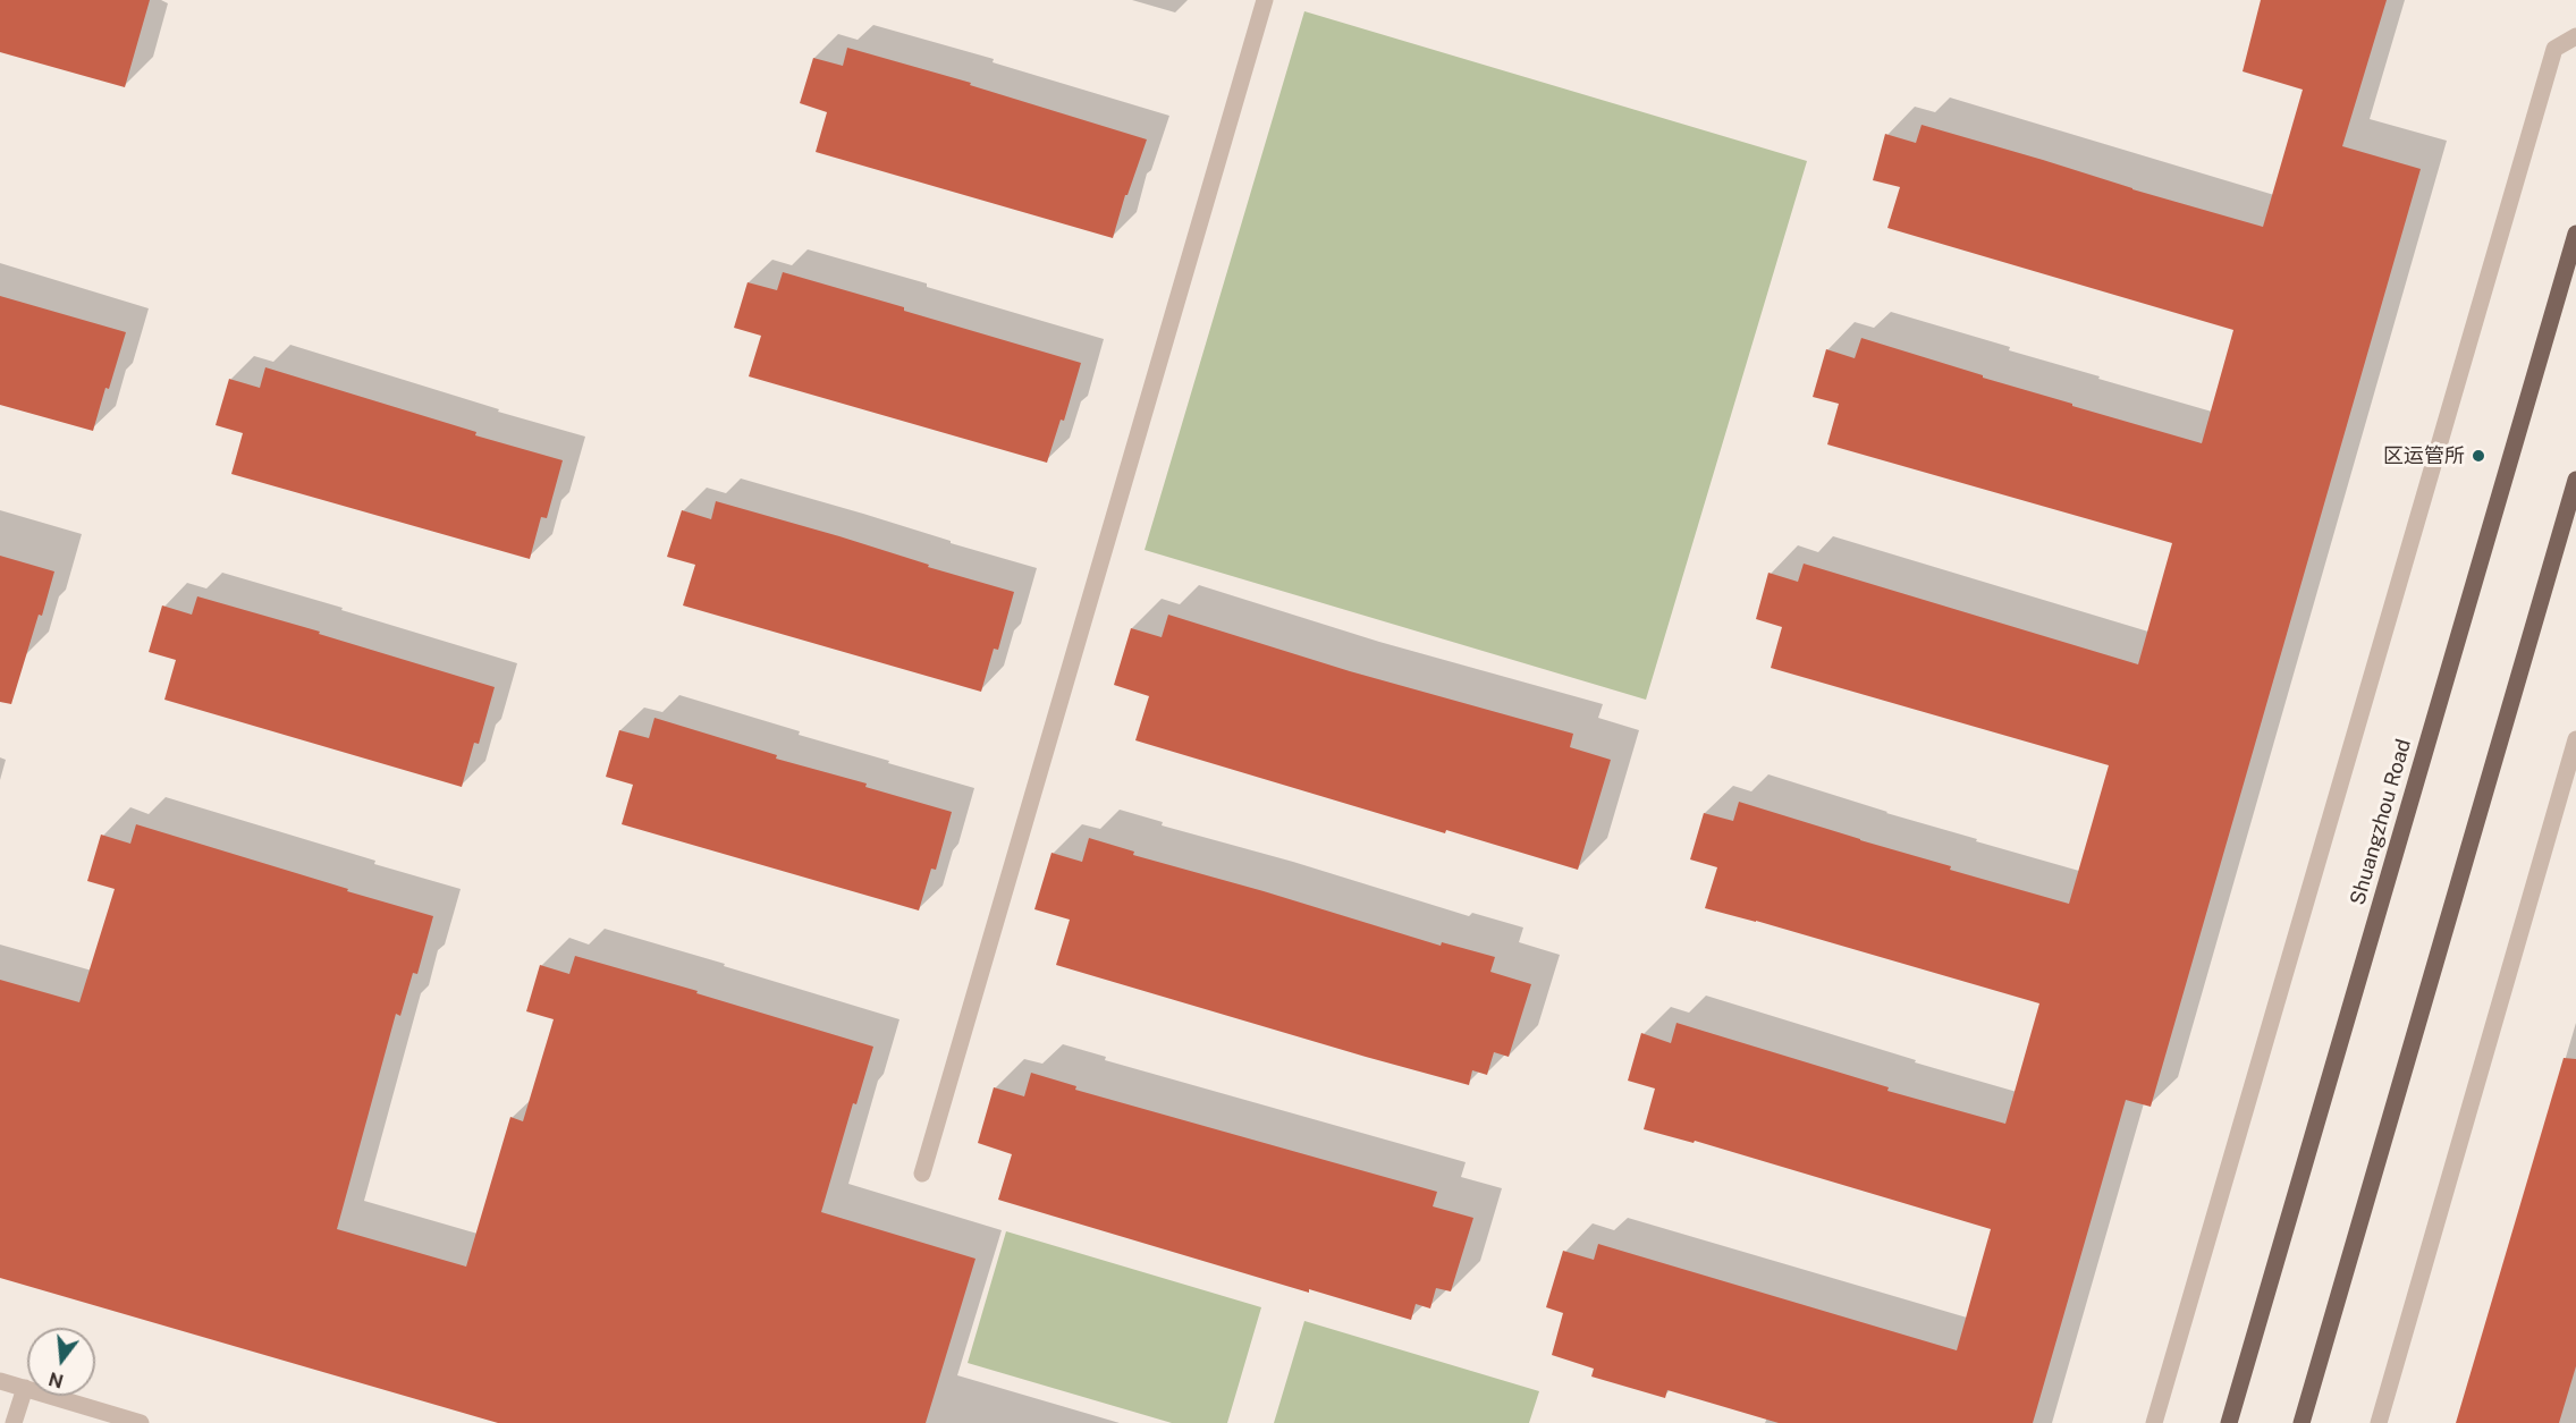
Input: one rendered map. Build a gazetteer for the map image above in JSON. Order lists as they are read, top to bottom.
{
  "streets": {
    "main road": ["Shuangzhou Road"]
  },
  "places": ["区运管所"],
  "north": "bottom"
}
